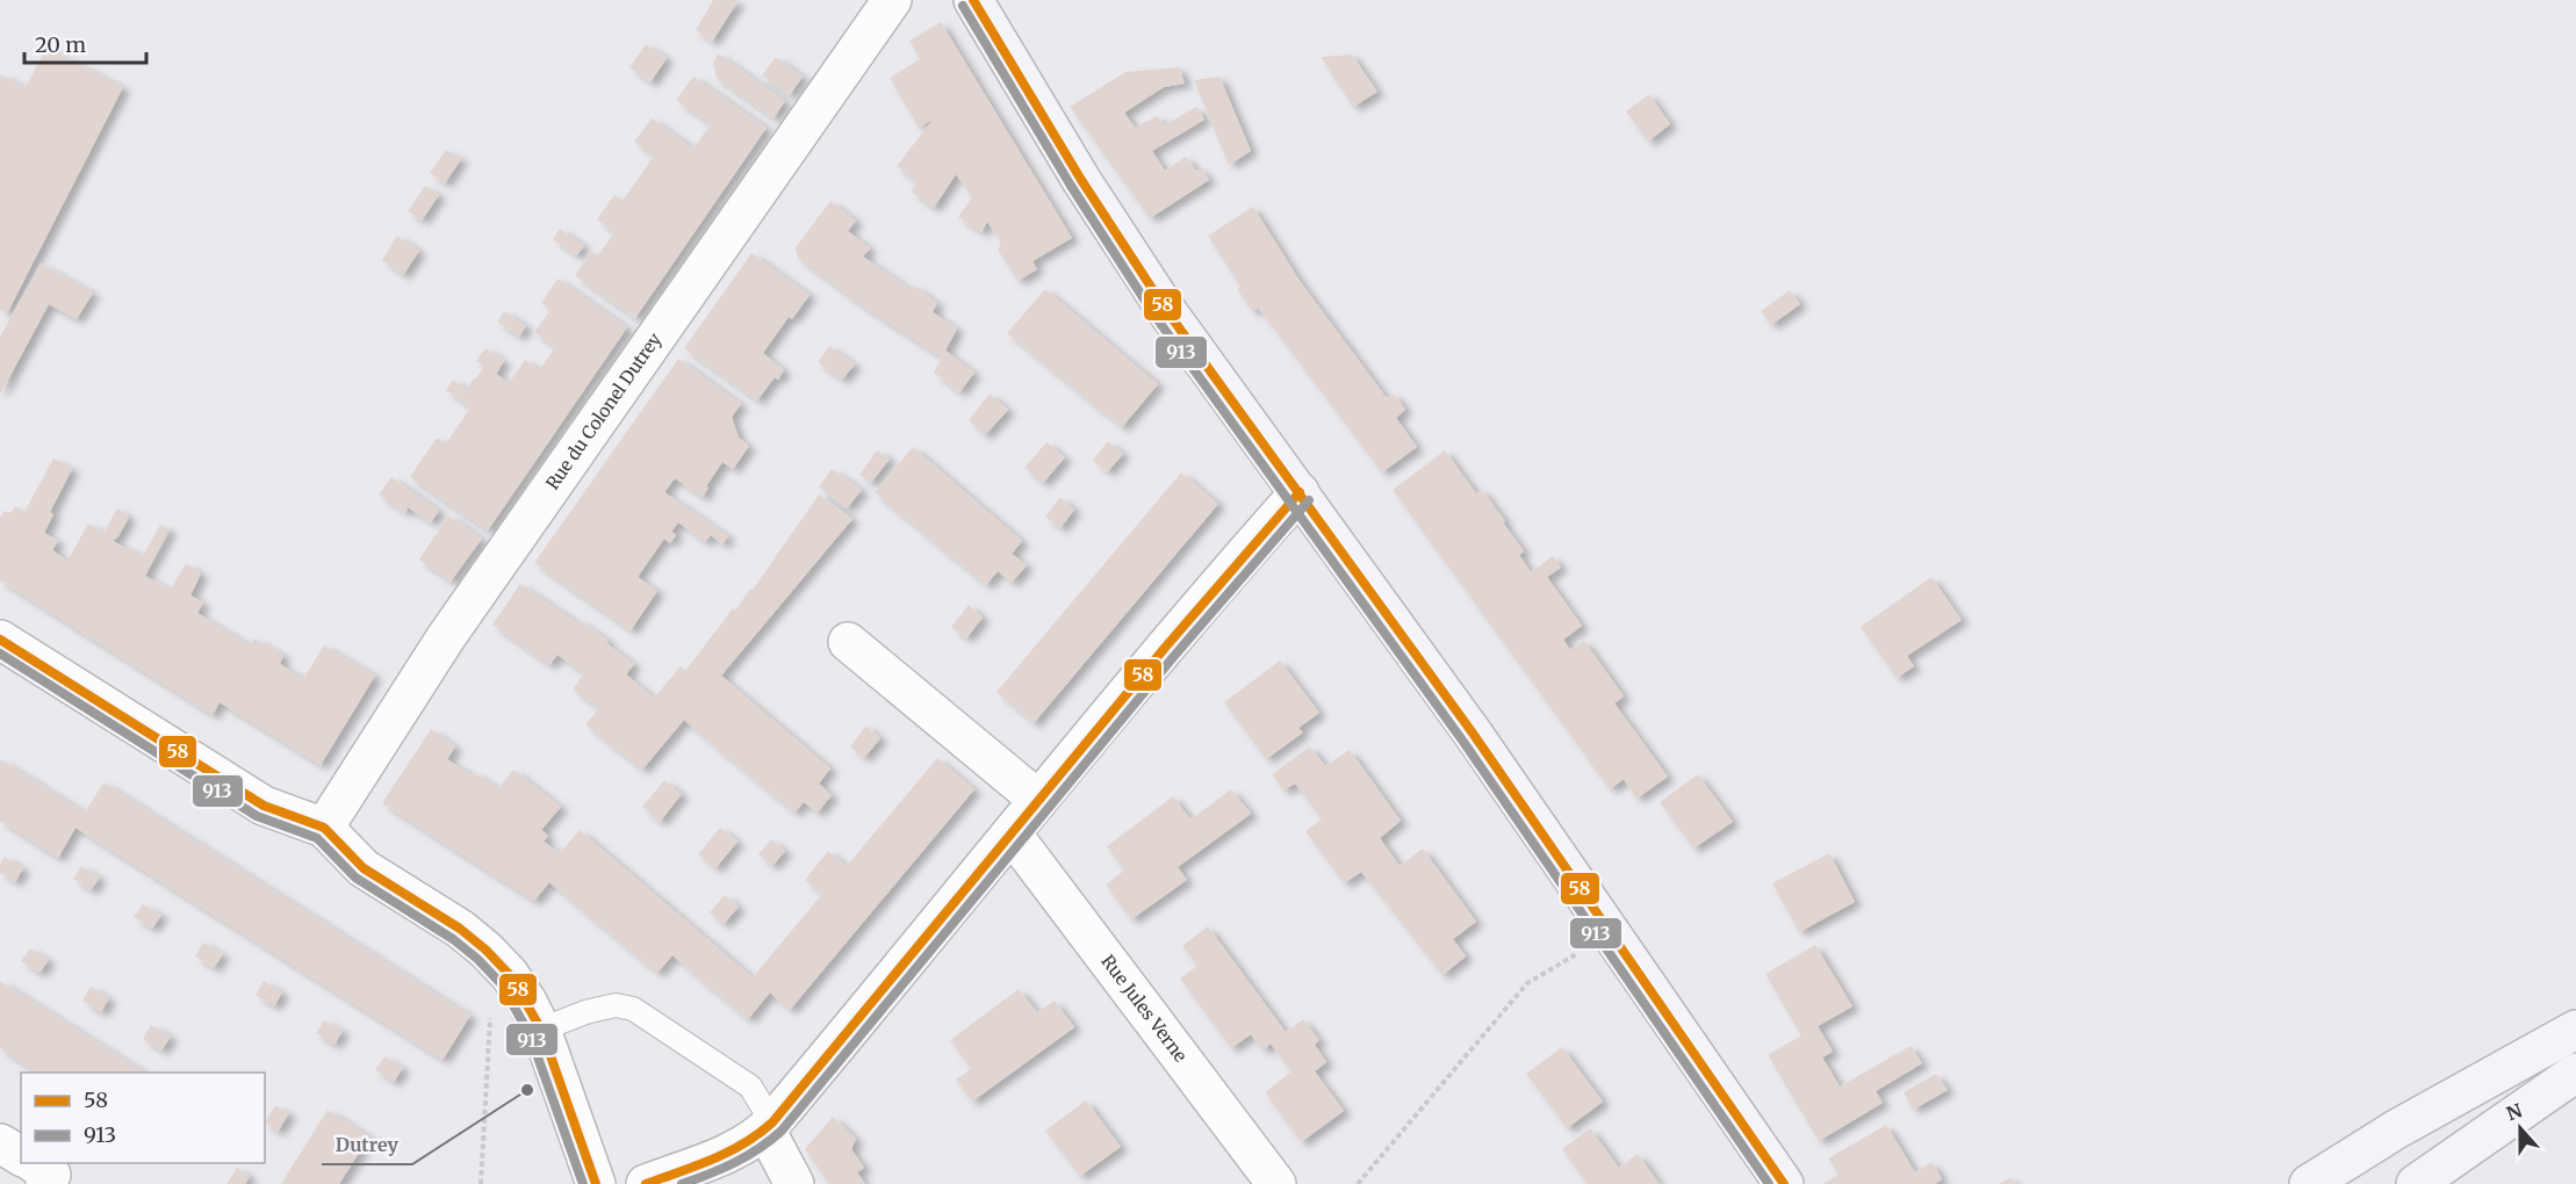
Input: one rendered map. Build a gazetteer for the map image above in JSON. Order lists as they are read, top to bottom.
{
  "streets": {
    "street": ["Rue du Colonel Dutrey", "Rue Jules Verne"]
  },
  "places": ["Dutrey"],
  "lines": ["transit line 58", "transit line 913"],
  "legend": ["58", "913"],
  "scale_bar": "20 m",
  "north": "top"
}
